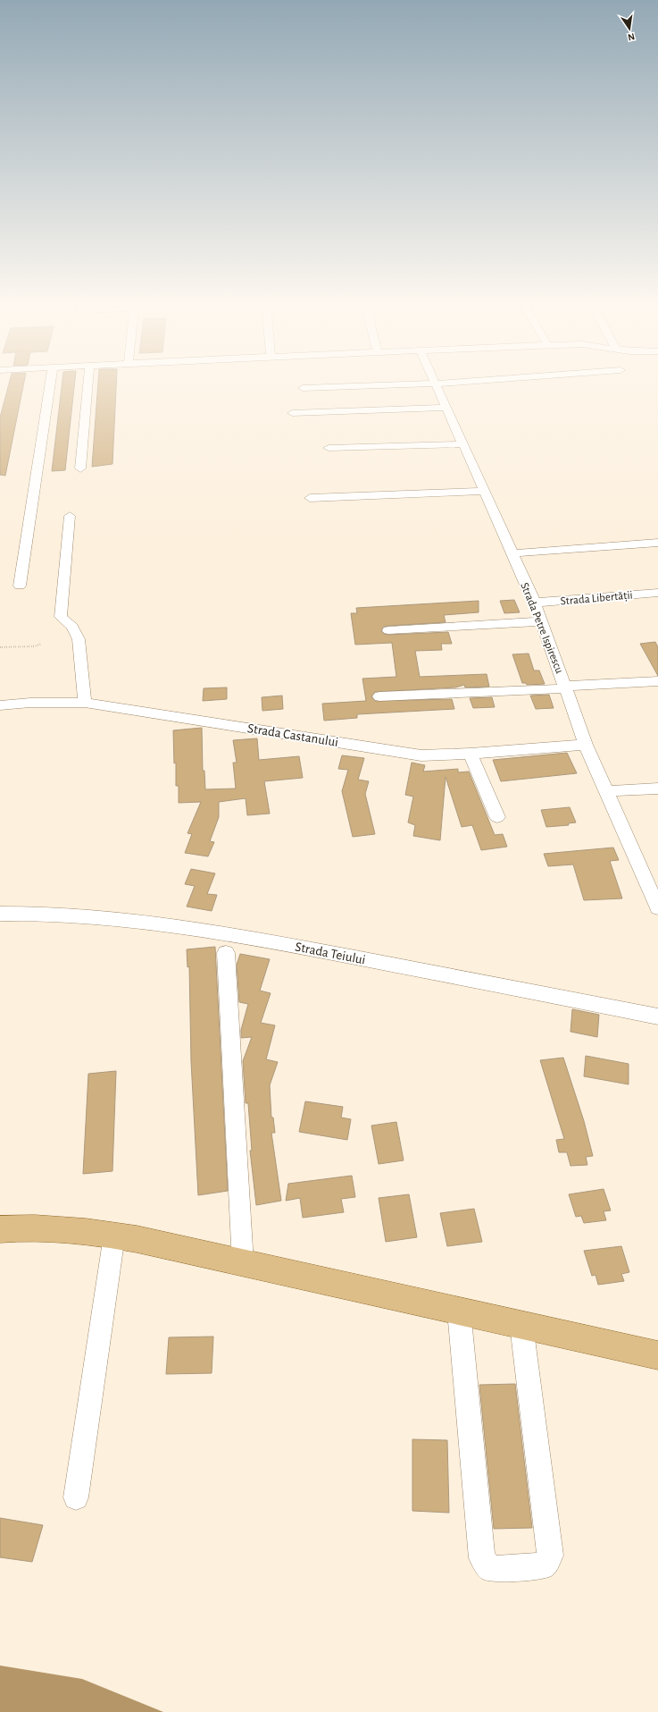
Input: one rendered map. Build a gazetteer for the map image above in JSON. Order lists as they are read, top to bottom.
{
  "streets": {
    "street": [
      "Strada Libertății",
      "Strada Petre Ispirescu",
      "Strada Castanului",
      "Strada Teiului"
    ]
  },
  "crossings": [
    ["Strada Libertății", "Strada Petre Ispirescu"],
    ["Strada Petre Ispirescu", "Strada Castanului"]
  ],
  "north": "bottom"
}
